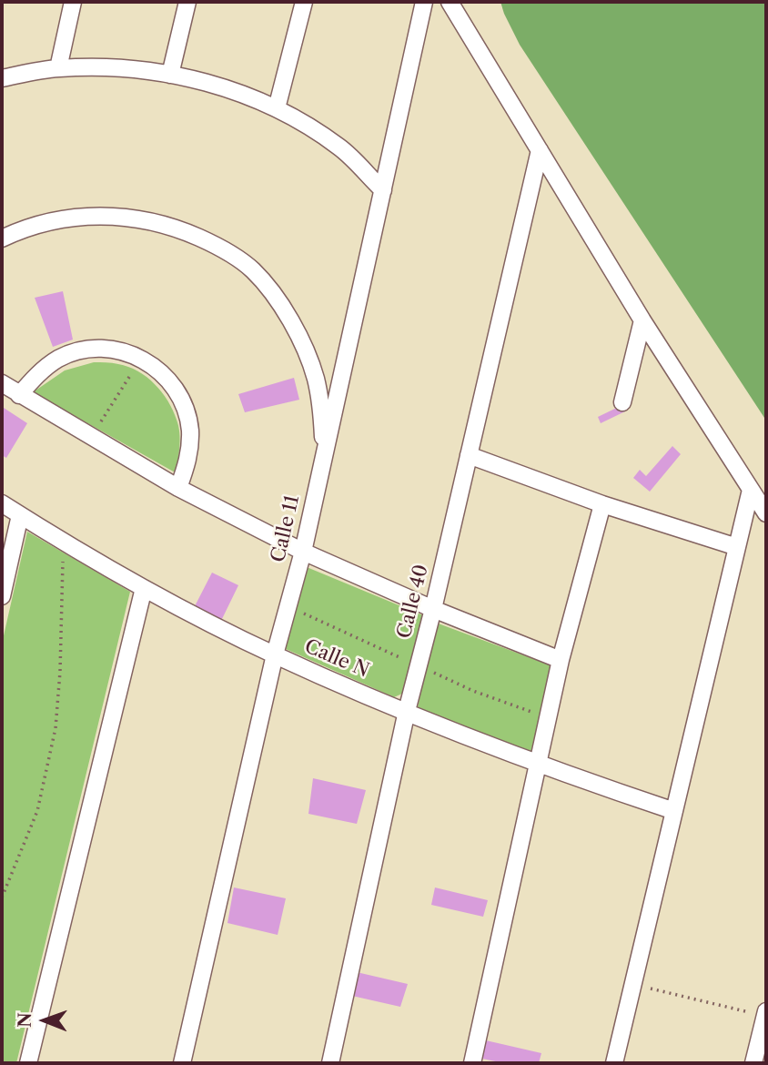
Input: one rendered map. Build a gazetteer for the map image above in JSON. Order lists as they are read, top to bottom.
{
  "streets": {
    "street": ["Calle 11", "Calle 40", "Calle N"]
  },
  "crossings": [
    ["Calle 11", "Calle N"],
    ["Calle 40", "Calle N"]
  ],
  "north": "left"
}
